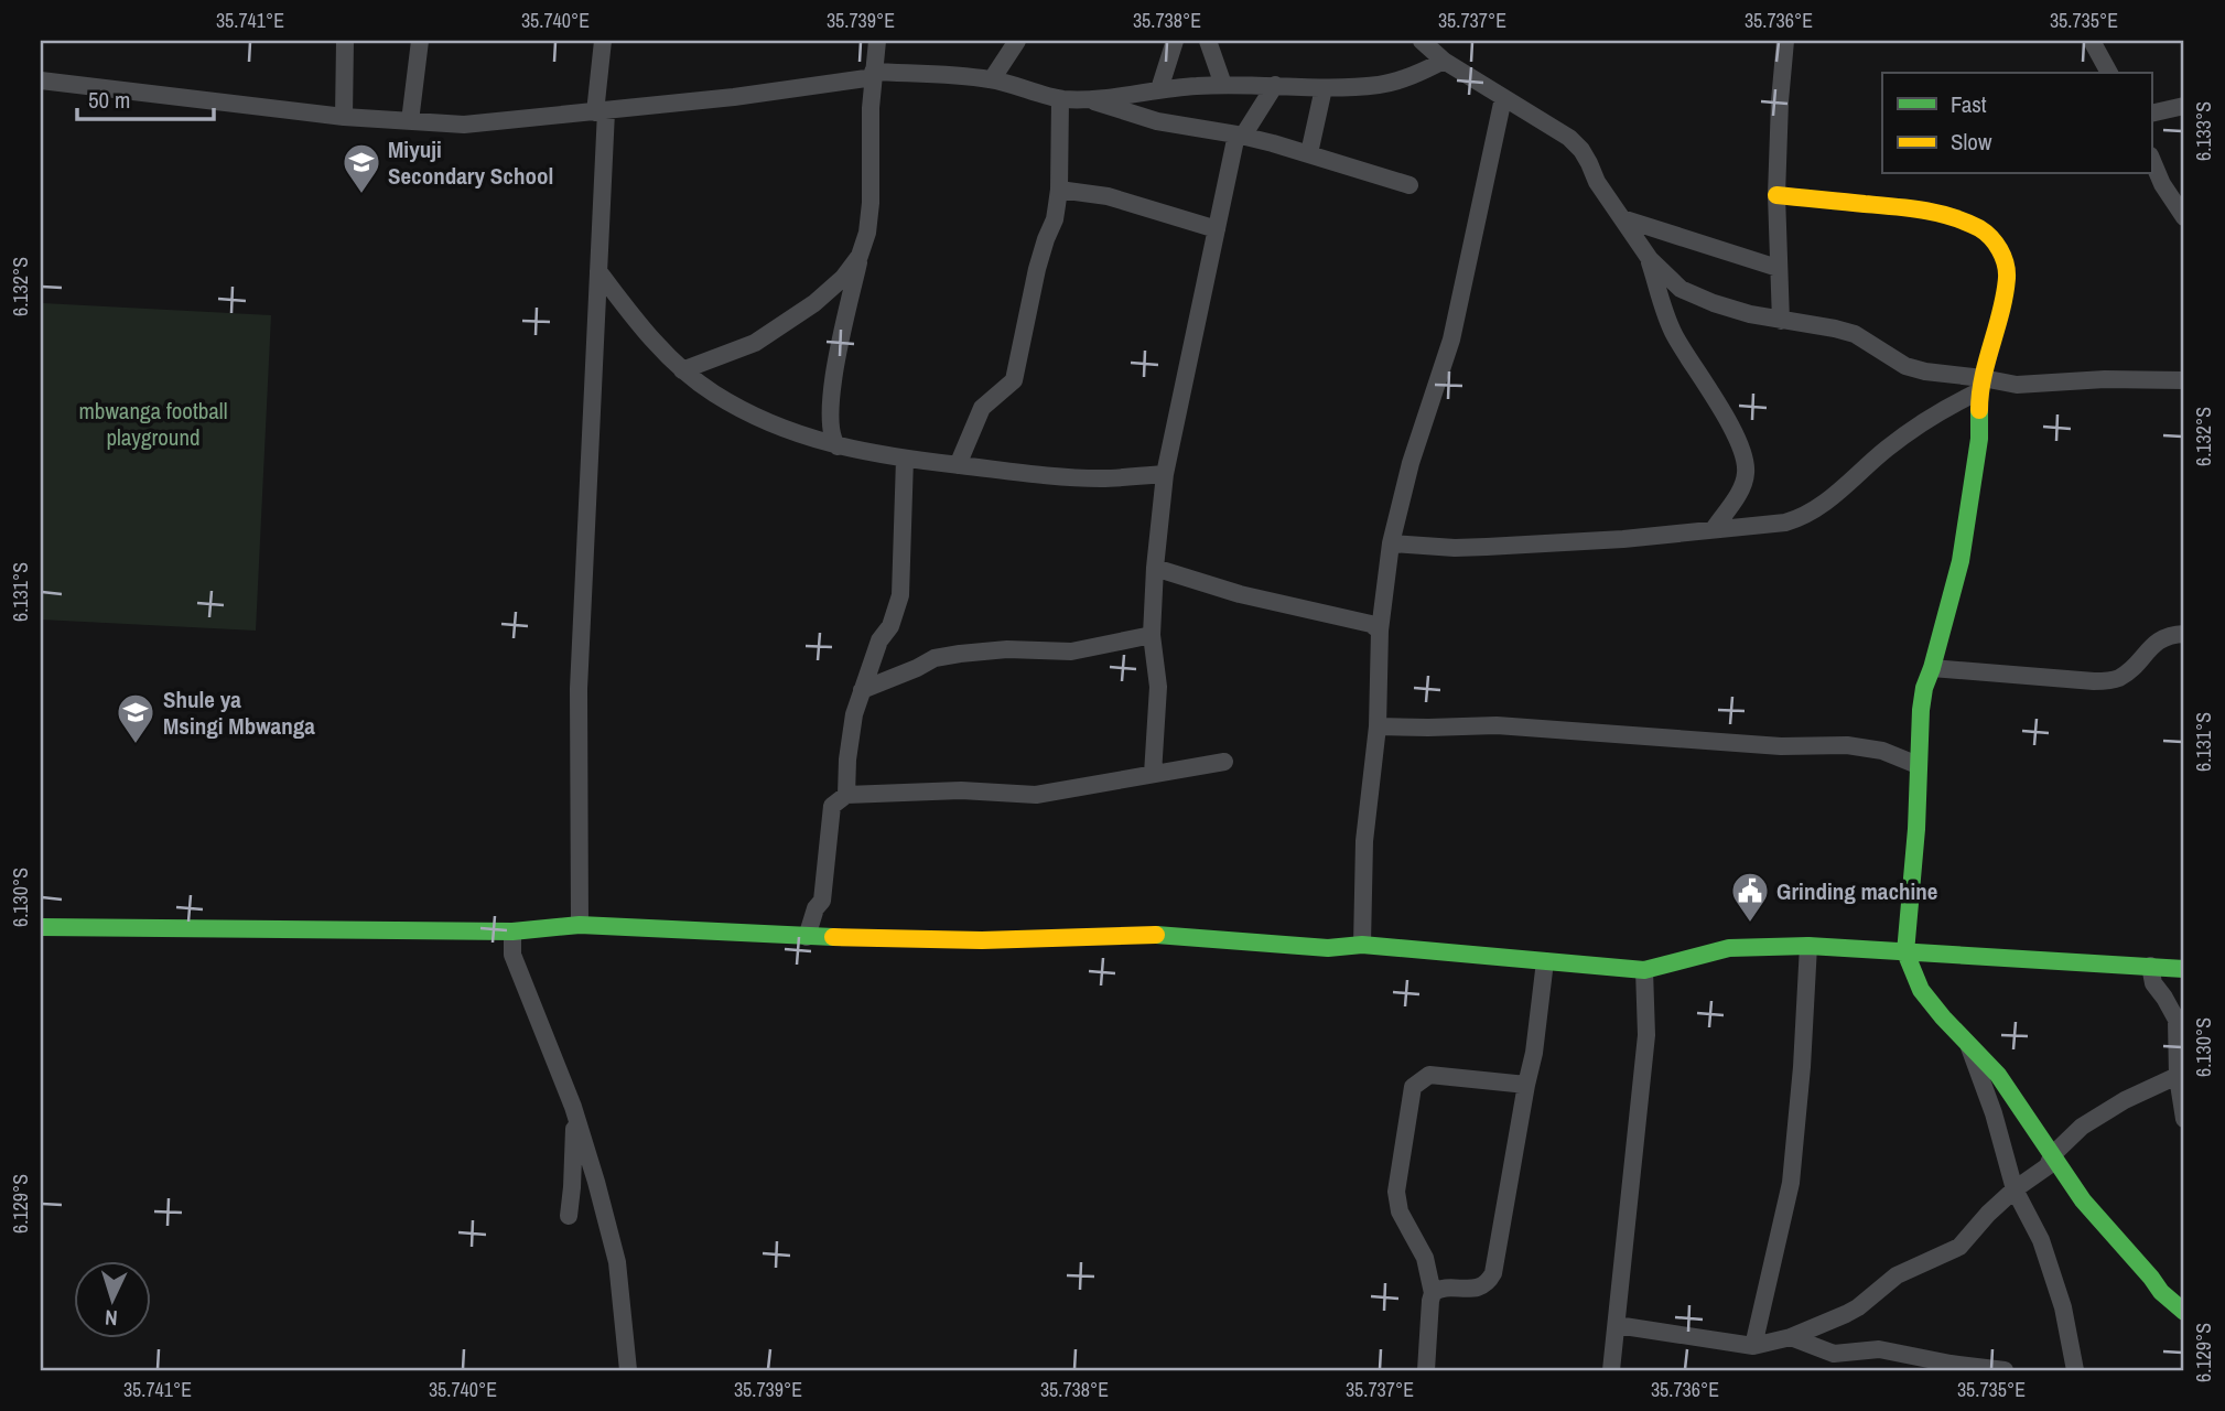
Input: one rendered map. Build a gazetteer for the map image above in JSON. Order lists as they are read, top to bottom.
{
  "parks": ["mbwanga football playground"],
  "places": {
    "school or university": ["Miyuji Secondary School", "Shule ya Msingi Mbwanga"],
    "public building": ["Grinding machine"]
  },
  "legend": ["Fast", "Slow"],
  "scale_bar": "50 m",
  "north": "bottom",
  "coordinates": [
    "35.741°E",
    "35.740°E",
    "35.739°E",
    "35.738°E",
    "35.737°E",
    "35.736°E",
    "35.735°E",
    "6.133°S",
    "6.132°S",
    "6.131°S",
    "6.130°S",
    "6.129°S"
  ]
}
